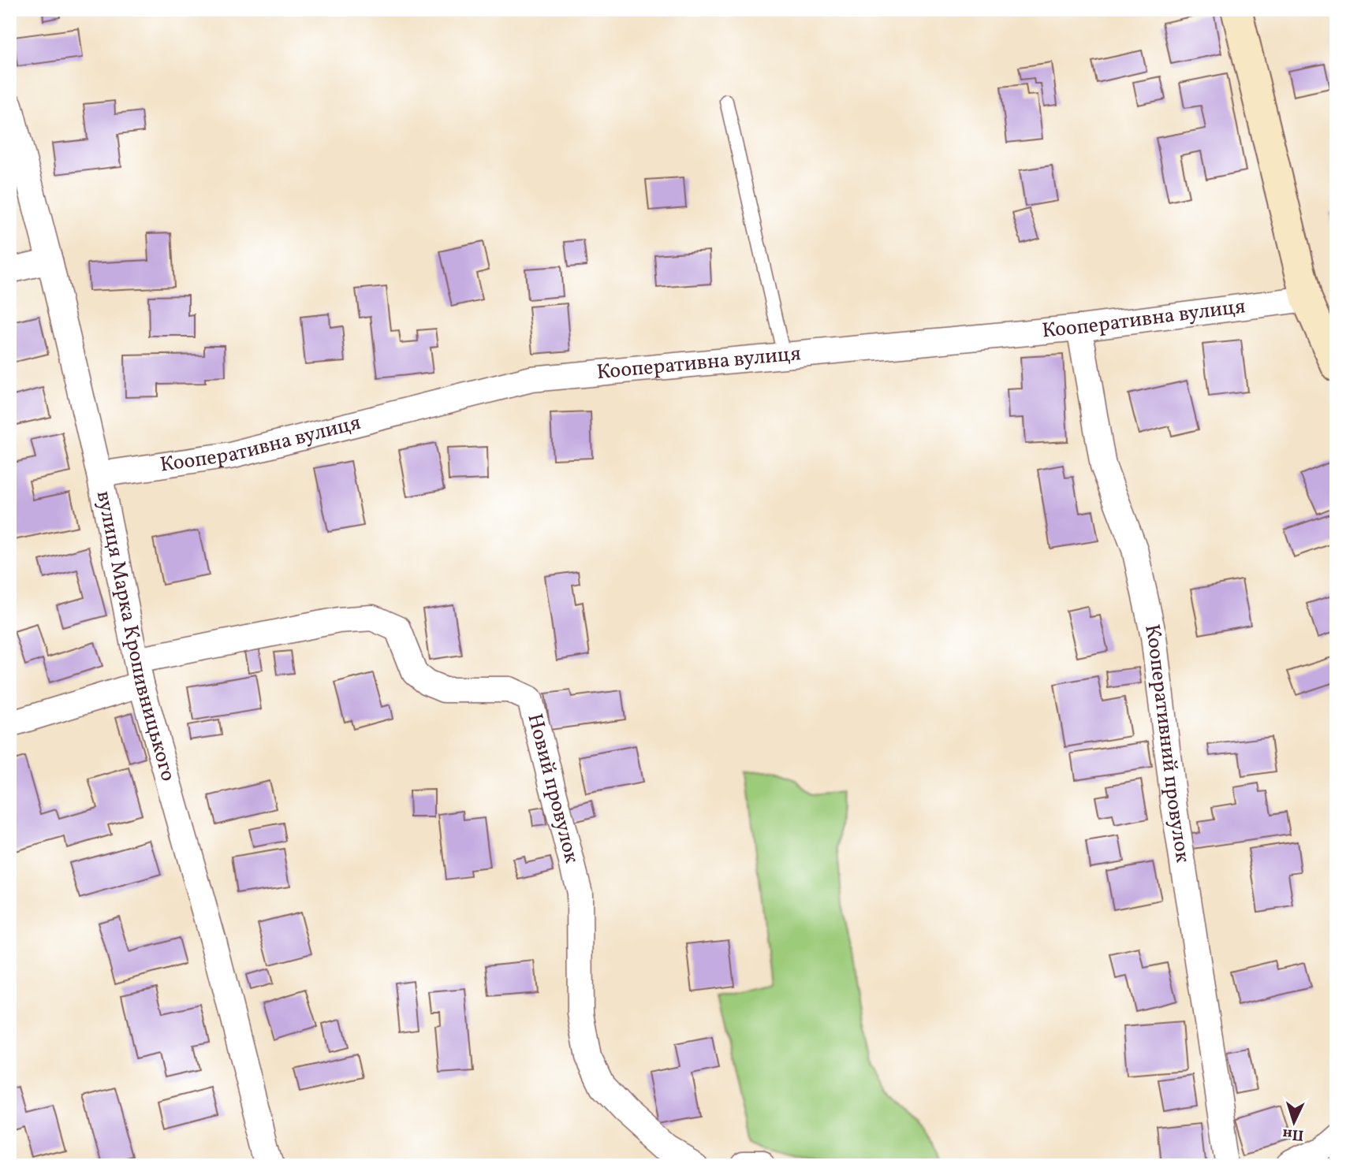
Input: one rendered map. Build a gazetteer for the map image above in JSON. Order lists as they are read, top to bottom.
{
  "streets": {
    "street": [
      "Кооперативна вулиця",
      "вулиця Марка Кропивницького",
      "Кооперативний провулок",
      "Новий провулок"
    ]
  },
  "crossings": [
    ["Кооперативна вулиця", "вулиця Марка Кропивницького"],
    ["Кооперативна вулиця", "Кооперативний провулок"],
    ["вулиця Марка Кропивницького", "Новий провулок"]
  ],
  "north": "bottom"
}
